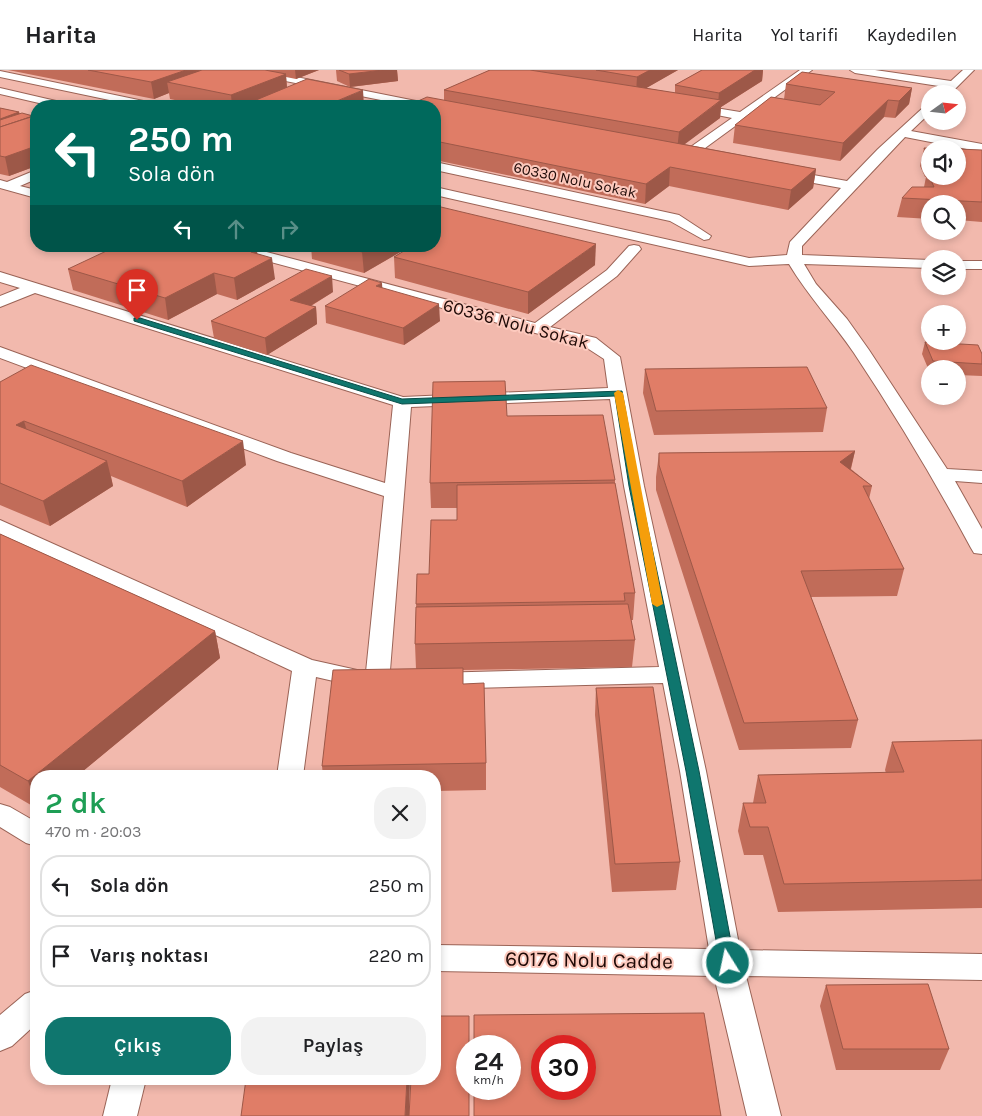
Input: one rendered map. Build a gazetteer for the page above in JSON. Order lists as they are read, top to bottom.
{
  "streets": {
    "street": ["60330 Nolu Sokak", "60336 Nolu Sokak", "60176 Nolu Cadde"]
  },
  "crossings": [
    ["60336 Nolu Sokak", "60176 Nolu Cadde"]
  ],
  "north": "right",
  "page": {
    "header": "Harita",
    "nav": ["Harita", "Yol tarifi", "Kaydedilen"],
    "map_buttons": ["+", "−"],
    "turn": ["250 m", "Sola dön"],
    "heading": ["2 dk", "470 m · 20:03"],
    "list": [
      {
        "name": "Sola dön",
        "value": "250 m"
      },
      {
        "name": "Varış noktası",
        "value": "220 m"
      }
    ],
    "buttons": ["Çıkış", "Paylaş"],
    "speed": "24 km/h",
    "limit": "30"
  }
}
